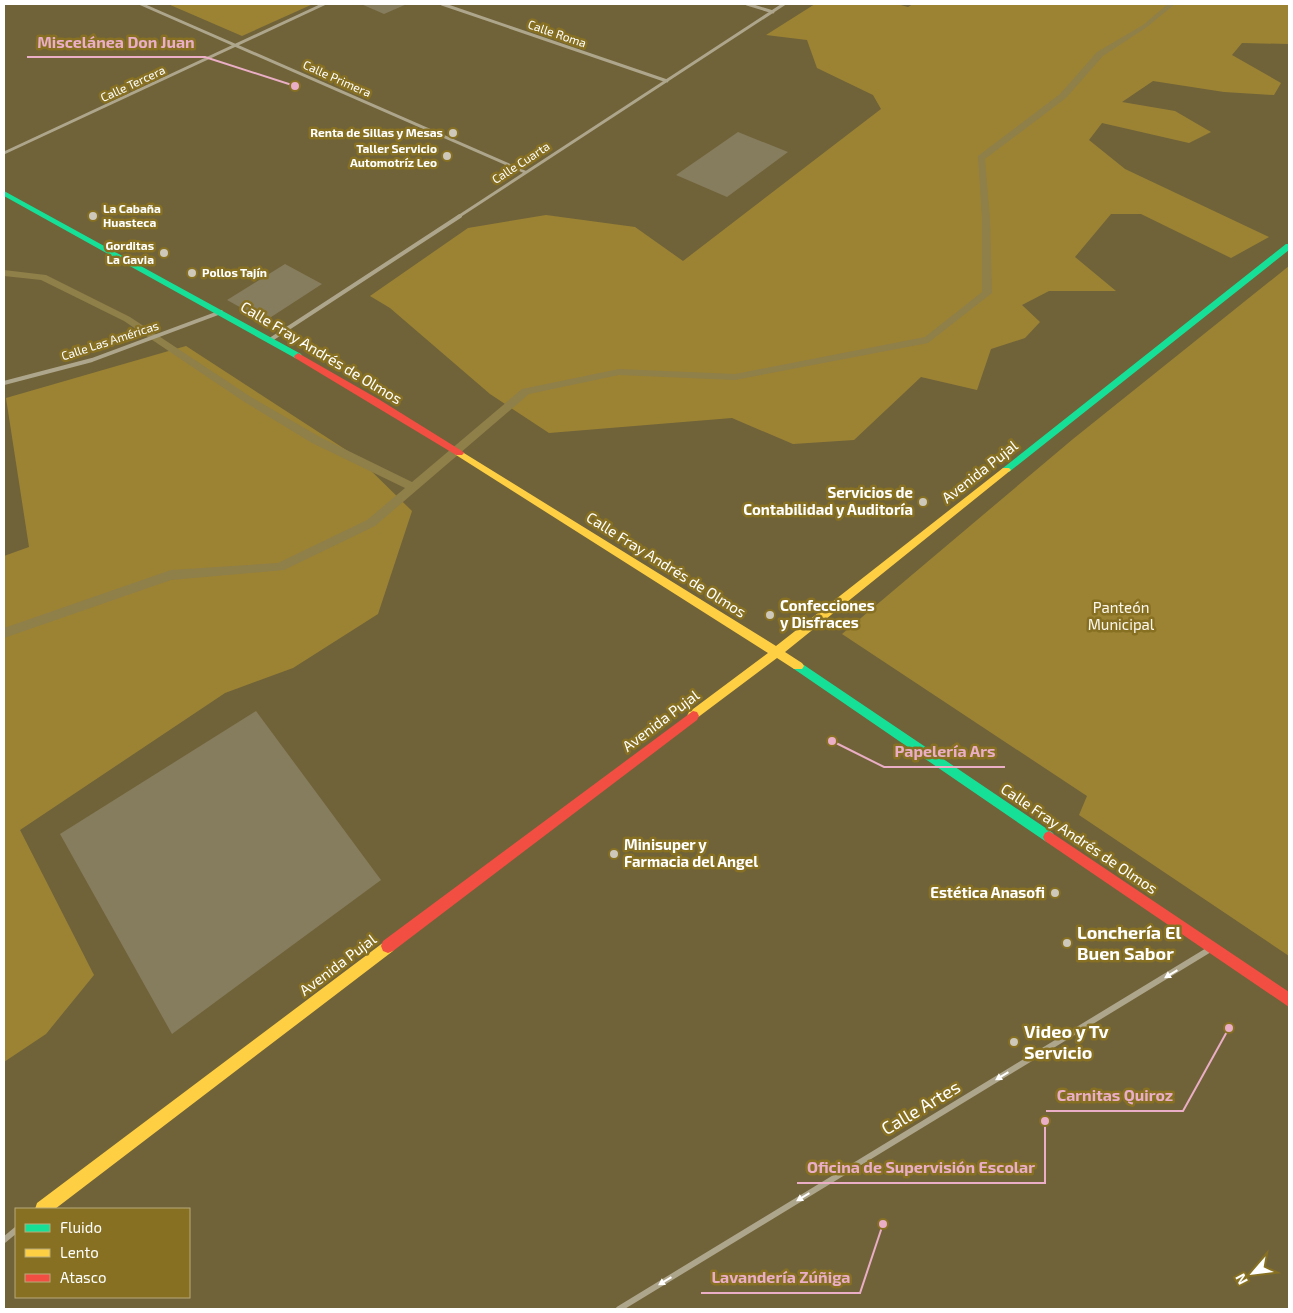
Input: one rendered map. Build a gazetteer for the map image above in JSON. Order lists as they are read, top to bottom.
{
  "streets": {
    "street": [
      "Calle Roma",
      "Calle Primera",
      "Calle Tercera",
      "Calle Cuarta",
      "Calle Las Américas",
      "Calle Fray Andrés de Olmos",
      "Avenida Pujal",
      "Calle Artes"
    ]
  },
  "crossings": [
    ["Calle Roma", "Calle Cuarta"],
    ["Calle Primera", "Calle Tercera"],
    ["Calle Primera", "Calle Cuarta"],
    ["Calle Cuarta", "Calle Fray Andrés de Olmos"],
    ["Calle Las Américas", "Calle Fray Andrés de Olmos"],
    ["Calle Fray Andrés de Olmos", "Avenida Pujal"],
    ["Calle Fray Andrés de Olmos", "Calle Artes"]
  ],
  "one_way": ["Calle Artes"],
  "parks": ["Panteón Municipal"],
  "places": [
    "Miscelánea Don Juan",
    "Renta de Sillas y Mesas",
    "Taller Servicio Automotríz Leo",
    "La Cabaña Huasteca",
    "Gorditas La Gavia",
    "Pollos Tajín",
    "Servicios de Contabilidad y Auditoría",
    "Confecciones y Disfraces",
    "Papelería Ars",
    "Minisuper y Farmacia del Angel",
    "Estética Anasofi",
    "Lonchería El Buen Sabor",
    "Carnitas Quiroz",
    "Video y Tv Servicio",
    "Oficina de Supervisión Escolar",
    "Lavandería Zúñiga"
  ],
  "legend": ["Fluido", "Lento", "Atasco"],
  "north": "bottom left"
}
